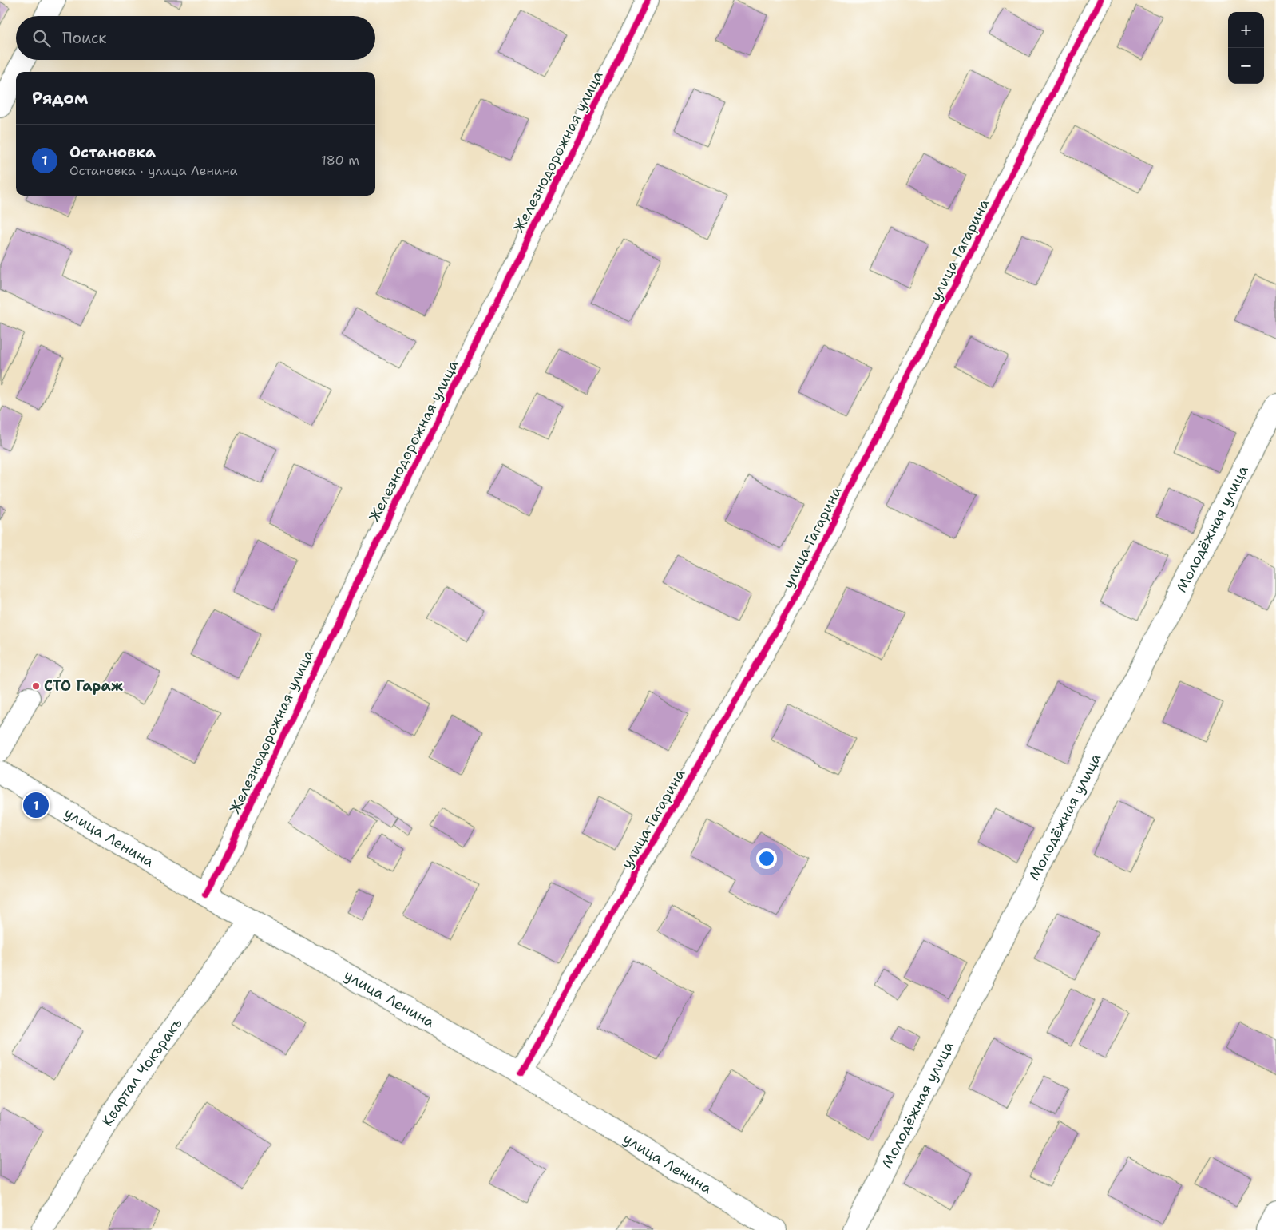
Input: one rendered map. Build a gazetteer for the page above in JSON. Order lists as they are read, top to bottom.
{
  "streets": {
    "street": [
      "Железнодорожная улица",
      "улица Гагарина",
      "Молодёжная улица",
      "улица Ленина",
      "Квартал Чокъракъ"
    ]
  },
  "crossings": [
    ["Железнодорожная улица", "улица Ленина"],
    ["улица Гагарина", "улица Ленина"],
    ["улица Ленина", "Квартал Чокъракъ"]
  ],
  "places": ["СТО Гараж"],
  "page": {
    "map_buttons": ["+", "−"],
    "search": "Поиск",
    "heading": "Рядом",
    "list": [
      {
        "mark": "1",
        "name": "Остановка",
        "note": "Остановка · улица Ленина",
        "value": "180 m"
      }
    ],
    "pins": "1"
  }
}
